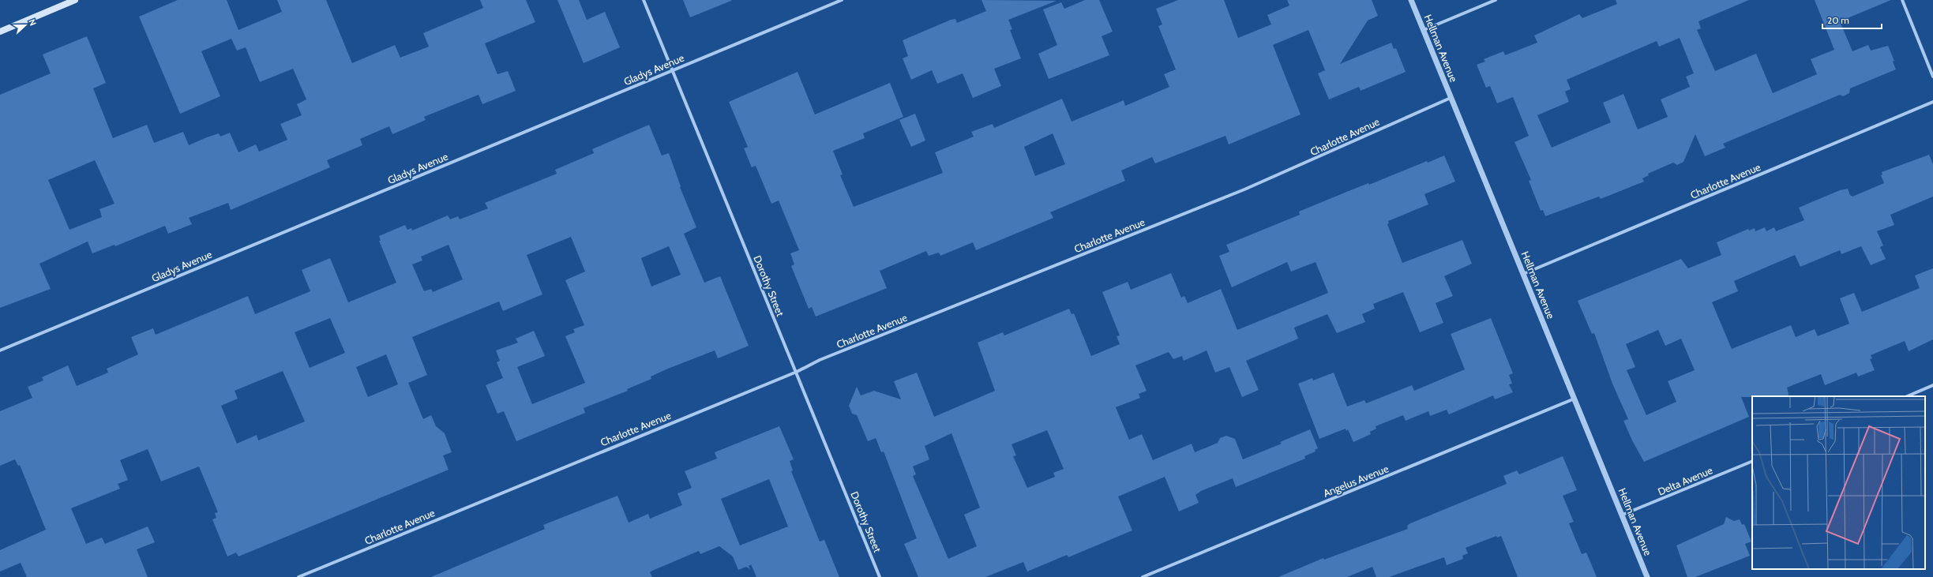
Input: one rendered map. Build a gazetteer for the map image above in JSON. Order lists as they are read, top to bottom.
{
  "streets": {
    "street": [
      "Hellman Avenue",
      "Gladys Avenue",
      "Charlotte Avenue",
      "Dorothy Street",
      "Angelus Avenue",
      "Delta Avenue"
    ]
  },
  "crossings": [
    ["Hellman Avenue", "Charlotte Avenue"],
    ["Hellman Avenue", "Angelus Avenue"],
    ["Hellman Avenue", "Delta Avenue"],
    ["Gladys Avenue", "Dorothy Street"],
    ["Charlotte Avenue", "Dorothy Street"]
  ],
  "scale_bar": "20 m",
  "north": "right"
}
